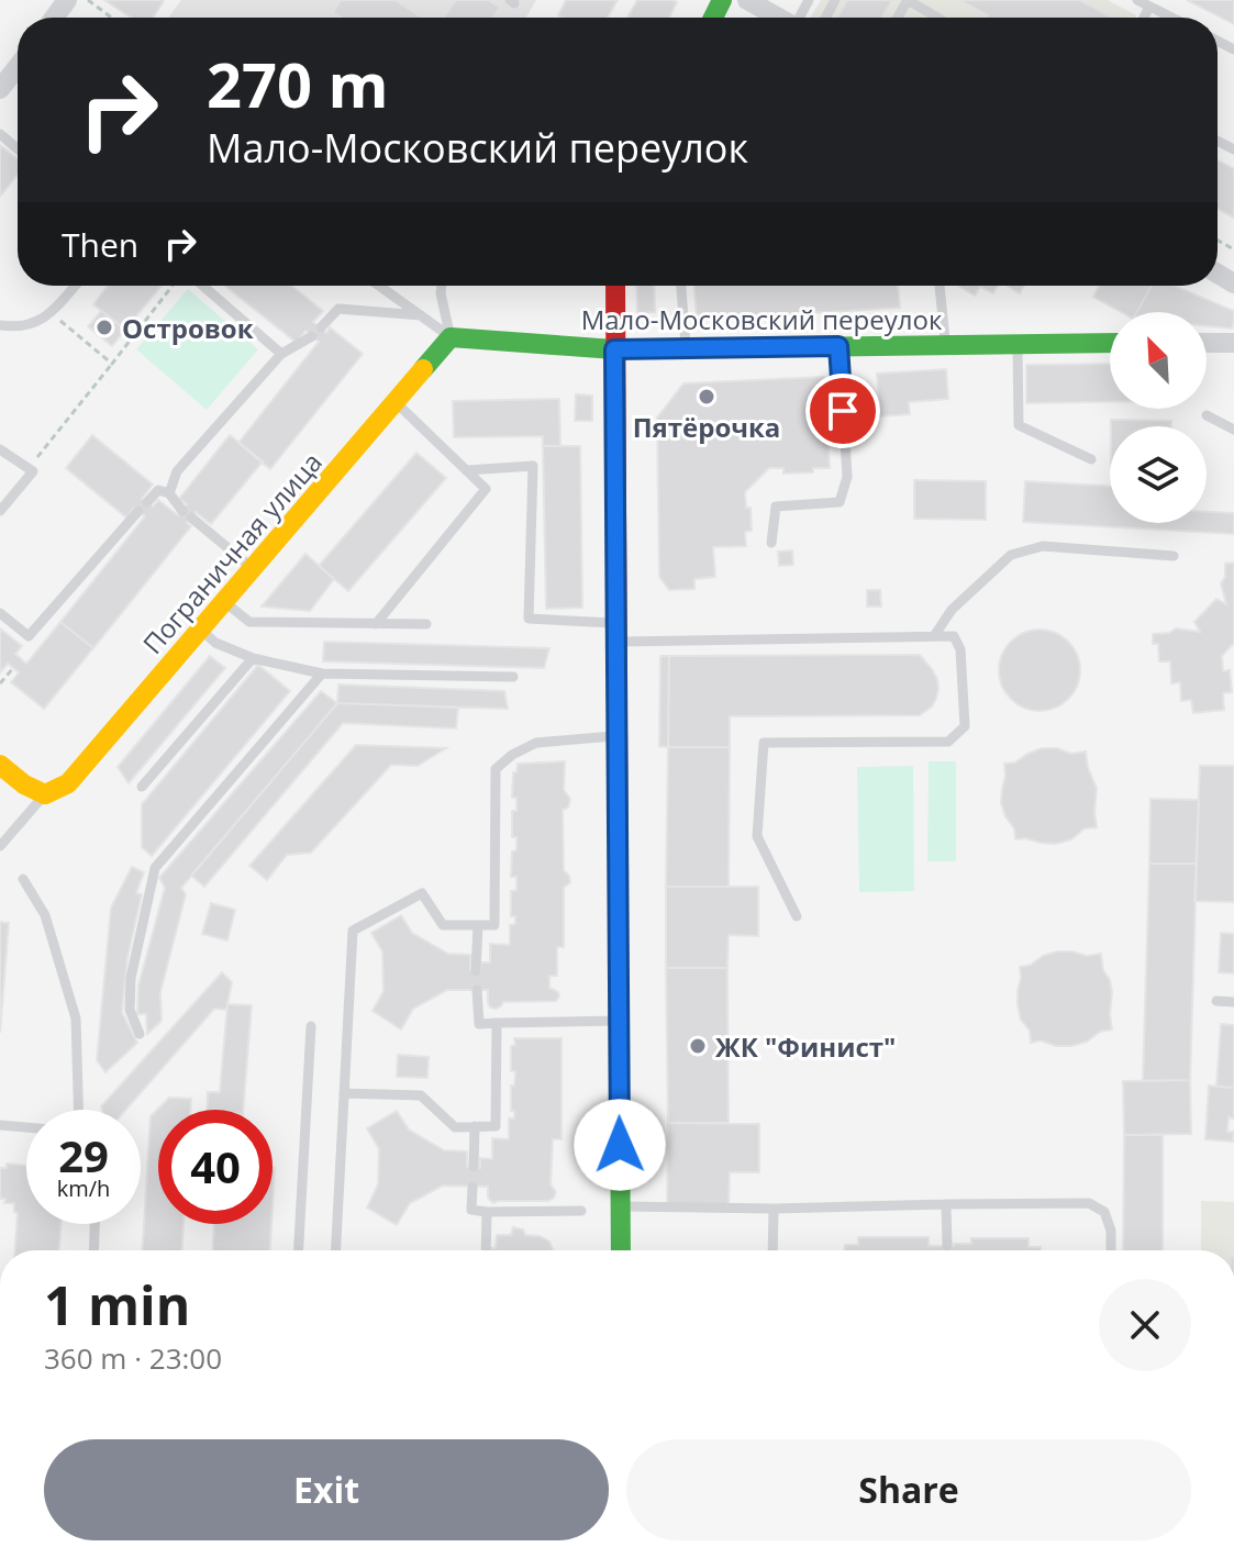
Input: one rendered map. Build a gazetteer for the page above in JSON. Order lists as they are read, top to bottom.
{
  "streets": {
    "street": ["Мало-Московский переулок", "Пограничная улица"]
  },
  "crossings": [
    ["Мало-Московский переулок", "Пограничная улица"]
  ],
  "places": ["Островок", "Пятёрочка", "ЖК \"Финист\""],
  "north": "top left",
  "page": {
    "turn": ["270 m", "Мало-Московский переулок"],
    "then": "Then",
    "speed": "29 km/h",
    "limit": "40",
    "heading": ["1 min", "360 m · 23:00"],
    "buttons": ["Exit", "Share"]
  }
}
